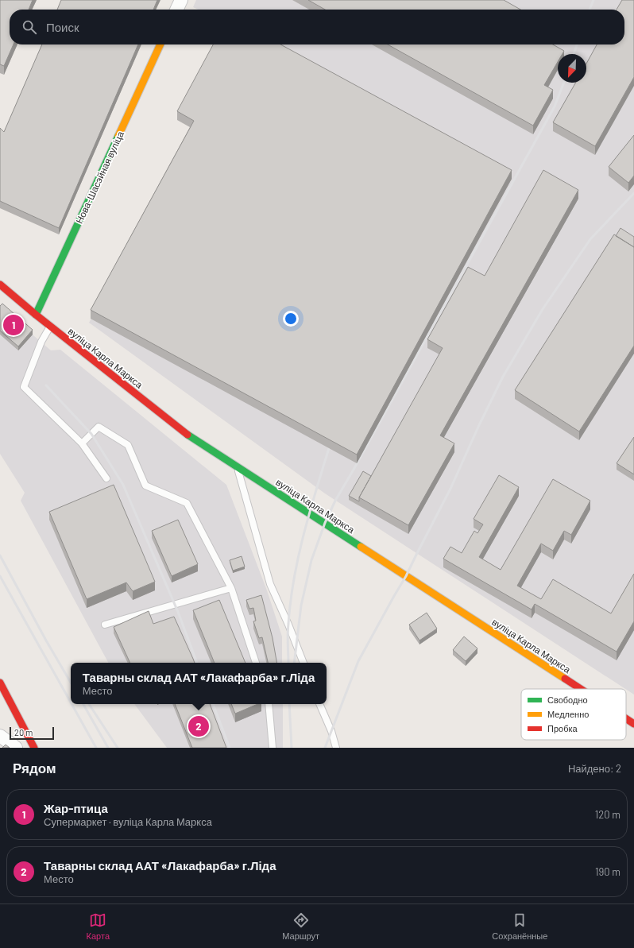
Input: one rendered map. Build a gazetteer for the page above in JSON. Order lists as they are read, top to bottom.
{
  "streets": {
    "main road": ["Нова-Шасэйная вуліца", "вуліца Карла Маркса"]
  },
  "crossings": [
    ["Нова-Шасэйная вуліца", "вуліца Карла Маркса"]
  ],
  "legend": ["Свободно", "Медленно", "Пробка"],
  "scale_bar": "20 m",
  "north": "bottom left",
  "page": {
    "search": "Поиск",
    "pins": ["1", "2"],
    "popup": ["Таварны склад ААТ «Лакафарба» г.Ліда", "Место"],
    "scale": "20 m",
    "heading": ["Рядом", "Найдено: 2"],
    "list": [
      {
        "mark": "1",
        "name": "Жар-птица",
        "note": "Супермаркет · вуліца Карла Маркса",
        "value": "120 m"
      },
      {
        "mark": "2",
        "name": "Таварны склад ААТ «Лакафарба» г.Ліда",
        "note": "Место",
        "value": "190 m"
      }
    ],
    "nav": ["Карта", "Маршрут", "Сохранённые"]
  }
}
